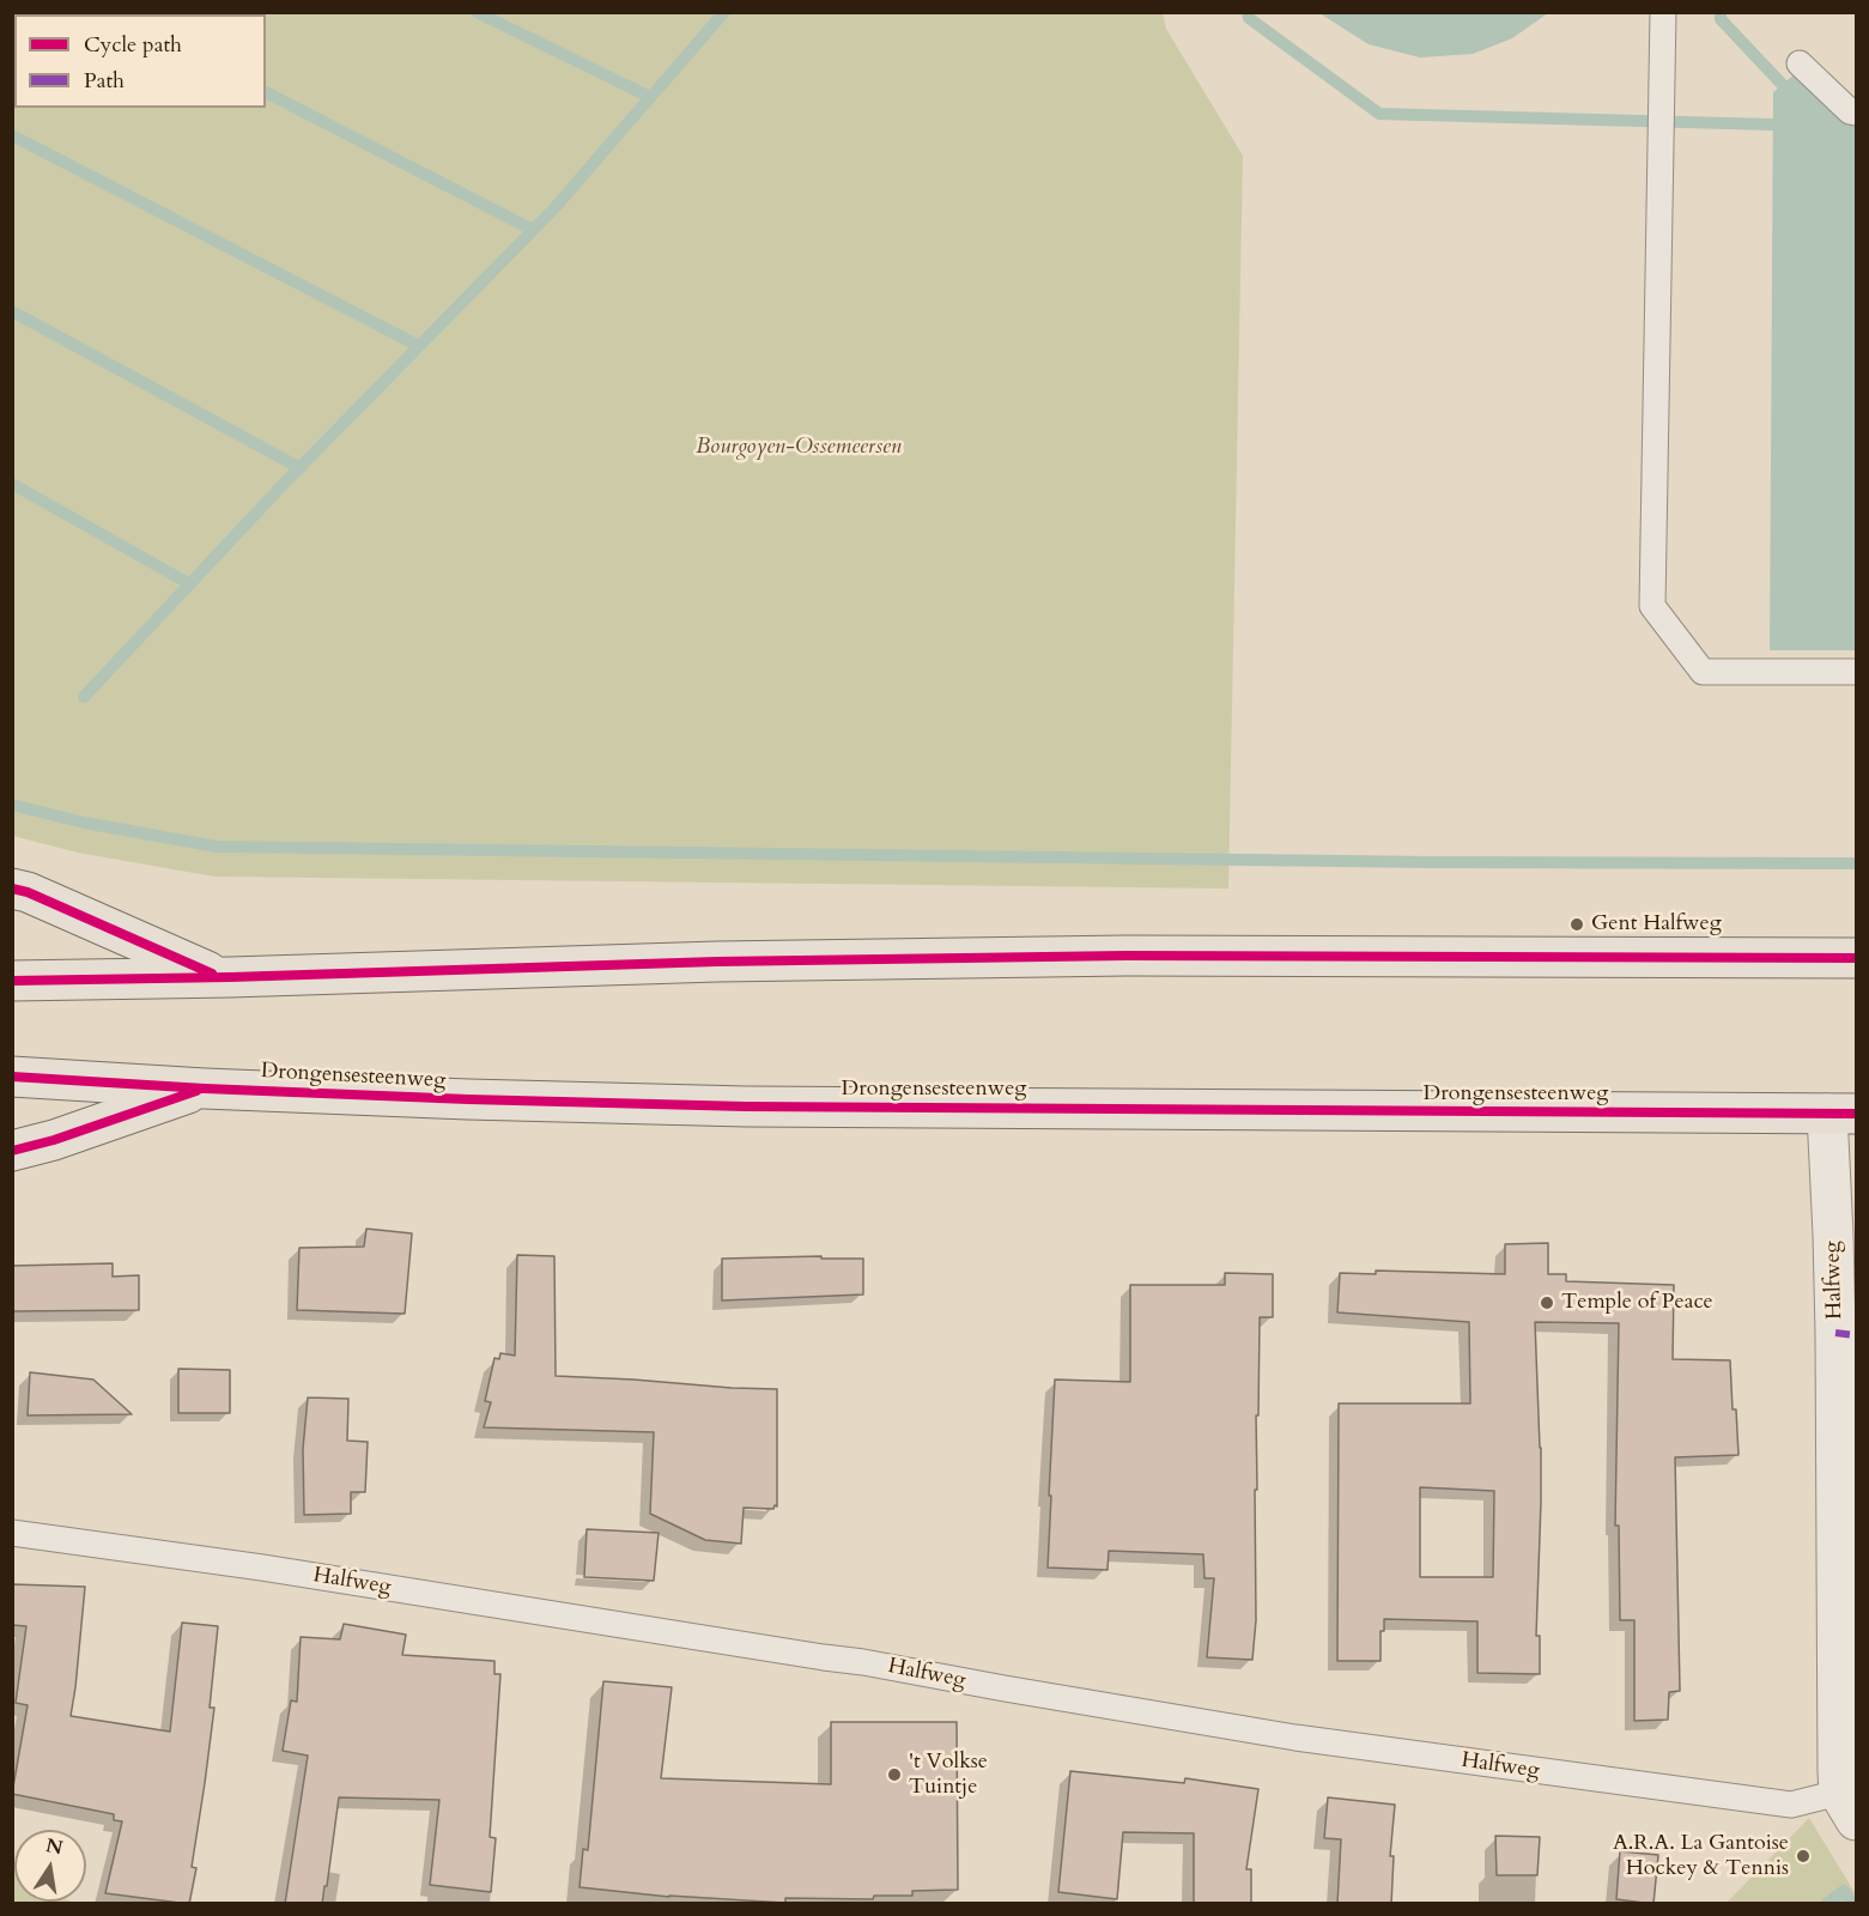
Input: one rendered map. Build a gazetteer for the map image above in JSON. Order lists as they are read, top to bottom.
{
  "streets": {
    "highway": ["Drongensesteenweg"],
    "street": ["Halfweg"]
  },
  "crossings": [
    ["Drongensesteenweg", "Halfweg"]
  ],
  "parks": ["Bourgoyen-Ossemeersen"],
  "places": [
    "Gent Halfweg",
    "Temple of Peace",
    "'t Volkse Tuintje",
    "A.R.A. La Gantoise Hockey & Tennis"
  ],
  "legend": ["Cycle path", "Path"],
  "north": "top"
}
